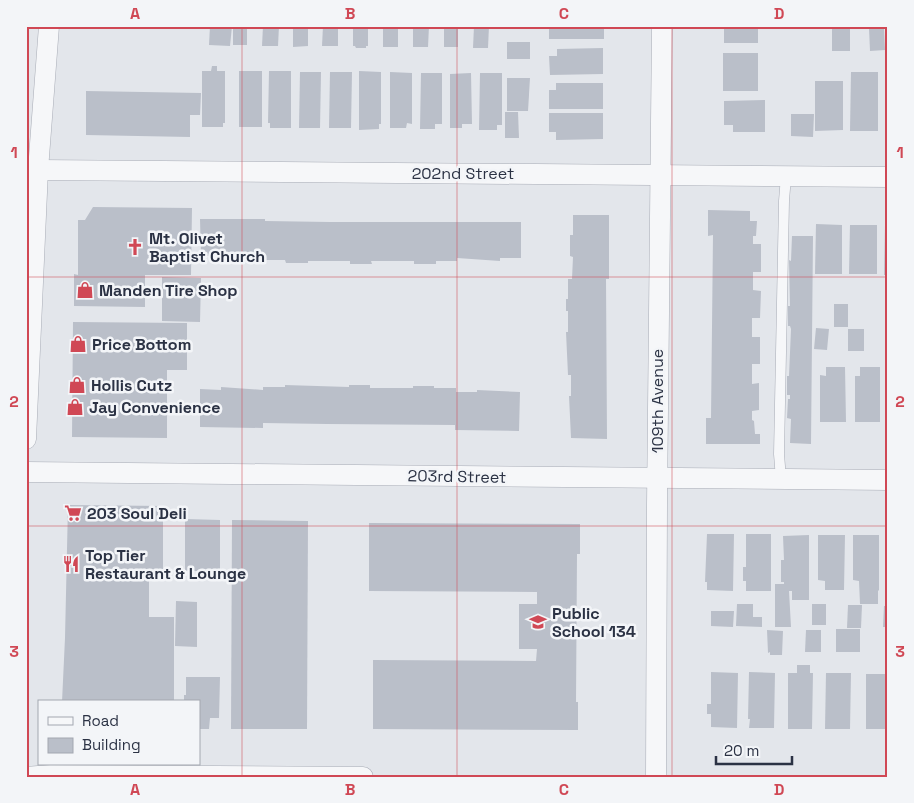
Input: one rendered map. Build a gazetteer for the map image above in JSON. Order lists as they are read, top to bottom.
{
  "streets": {
    "street": ["202nd Street", "109th Avenue", "203rd Street"]
  },
  "crossings": [
    ["202nd Street", "109th Avenue"],
    ["109th Avenue", "203rd Street"]
  ],
  "places": {
    "church": ["Mt. Olivet Baptist Church"],
    "shop": [
      "Manden Tire Shop",
      "Price Bottom",
      "Hollis Cutz",
      "Jay Convenience"
    ],
    "supermarket": ["203 Soul Deli"],
    "restaurant": ["Top Tier Restaurant & Lounge"],
    "school or university": ["Public School 134"]
  },
  "legend": ["Road", "Building"],
  "scale_bar": "20 m",
  "grid": {
    "columns": [
      "A",
      "B",
      "C",
      "D"
    ],
    "rows": ["1", "2", "3"]
  }
}
